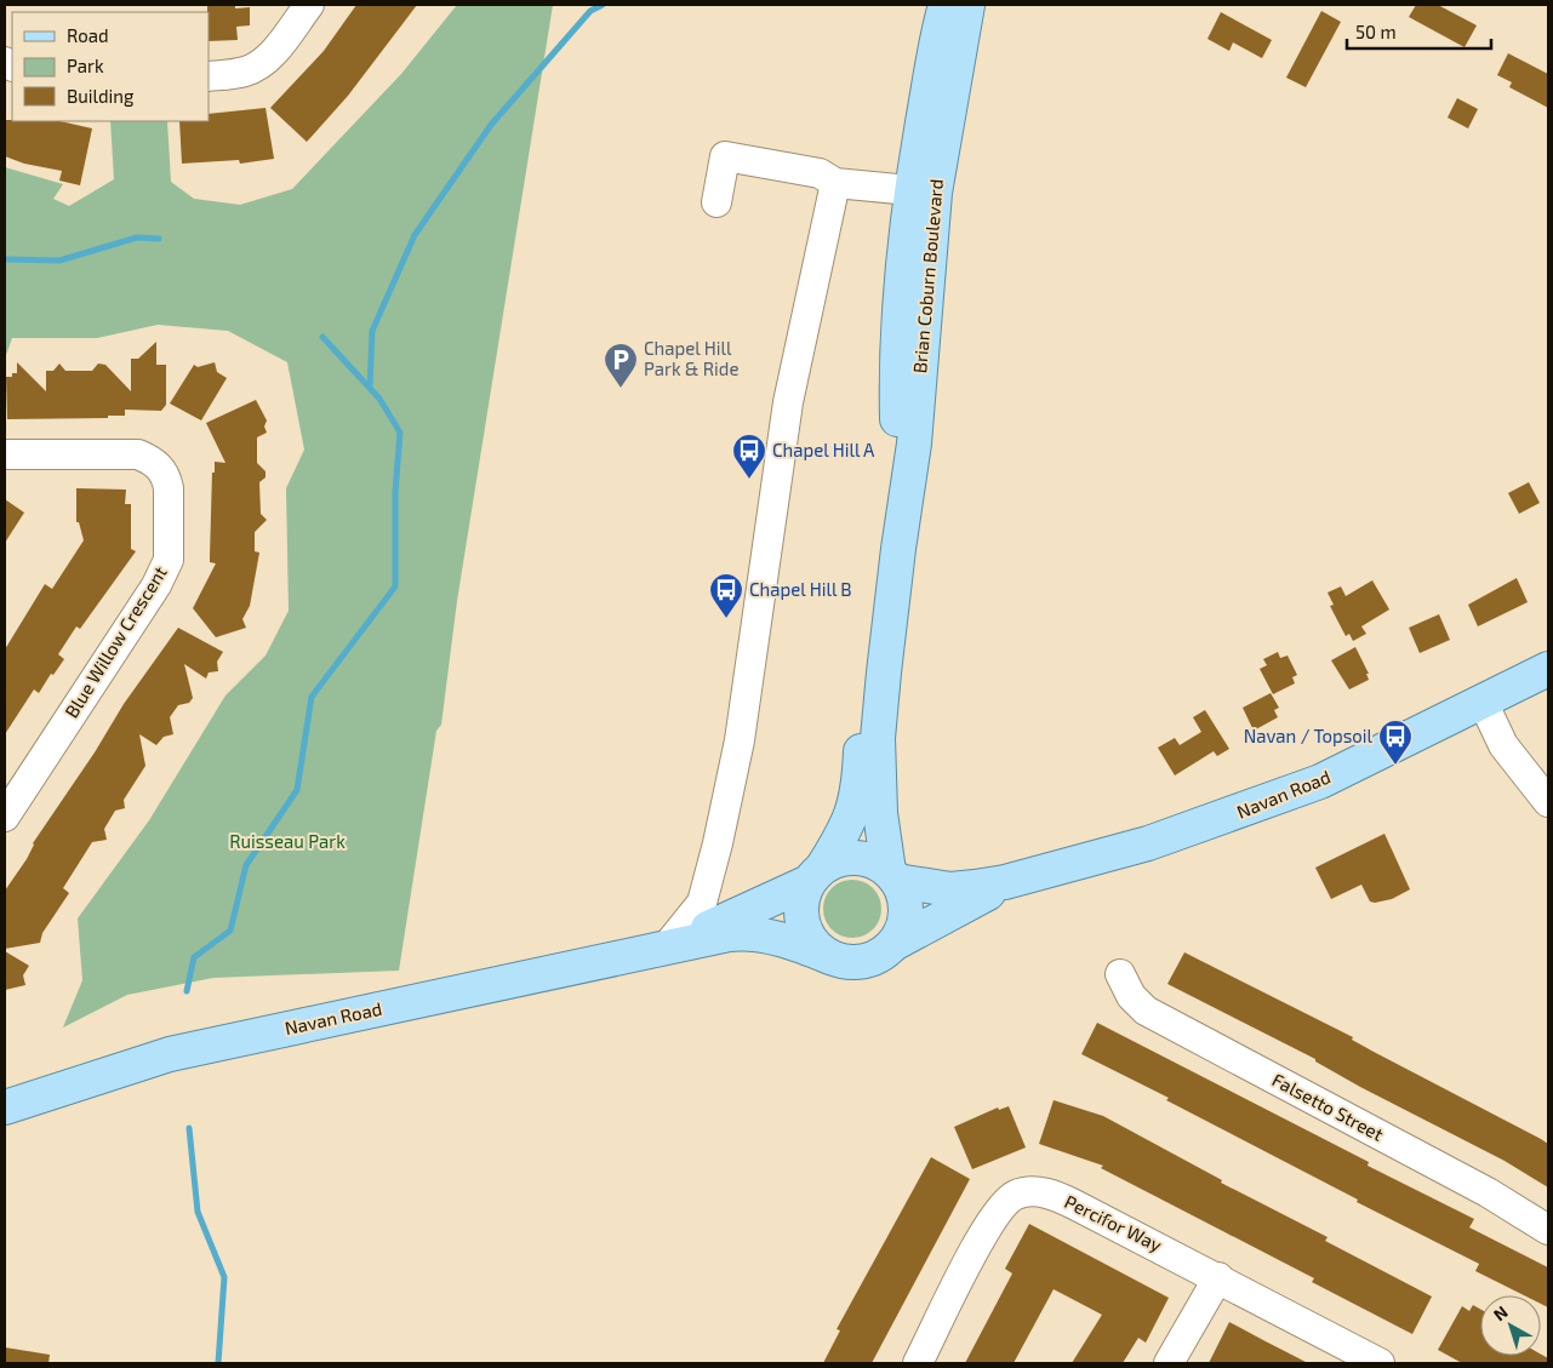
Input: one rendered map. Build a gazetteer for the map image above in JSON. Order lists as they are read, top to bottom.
{
  "streets": {
    "main road": ["Brian Coburn Boulevard", "Navan Road"],
    "street": ["Blue Willow Crescent", "Falsetto Street", "Percifor Way"]
  },
  "crossings": [
    ["Brian Coburn Boulevard", "Navan Road"]
  ],
  "parks": ["Ruisseau Park"],
  "places": {
    "parking": ["Chapel Hill Park & Ride"],
    "bus stop": ["Chapel Hill A", "Chapel Hill B", "Navan / Topsoil"]
  },
  "legend": ["Road", "Park", "Building"],
  "scale_bar": "50 m",
  "north": "top left"
}
